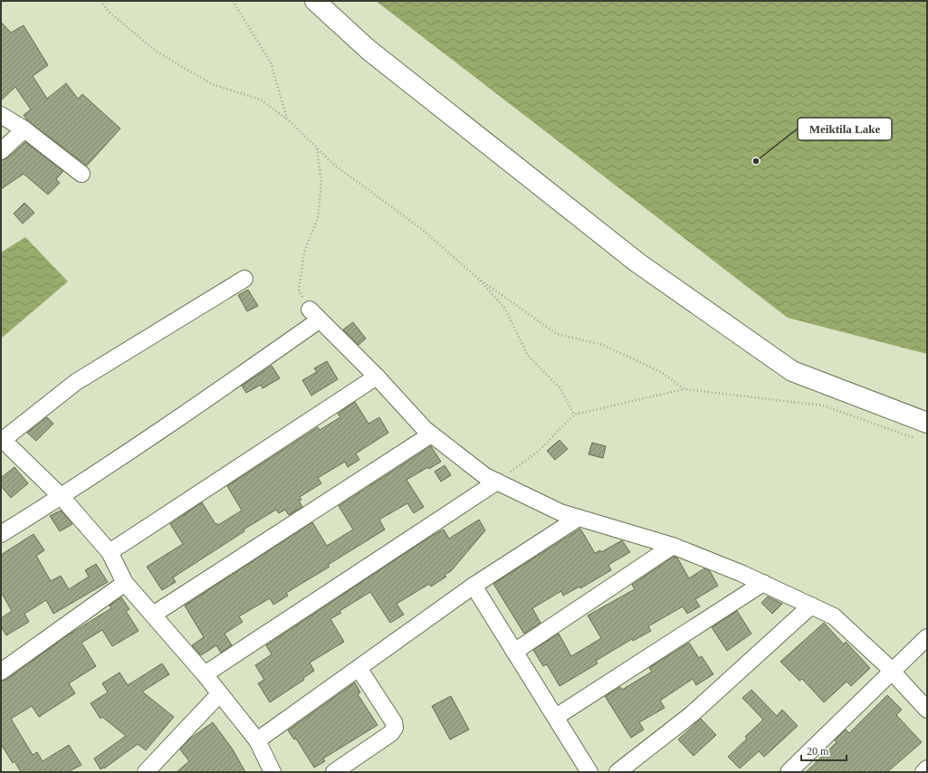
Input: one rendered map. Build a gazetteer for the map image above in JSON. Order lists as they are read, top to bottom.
{
  "places": ["Meiktila Lake"],
  "scale_bar": "20 m"
}
